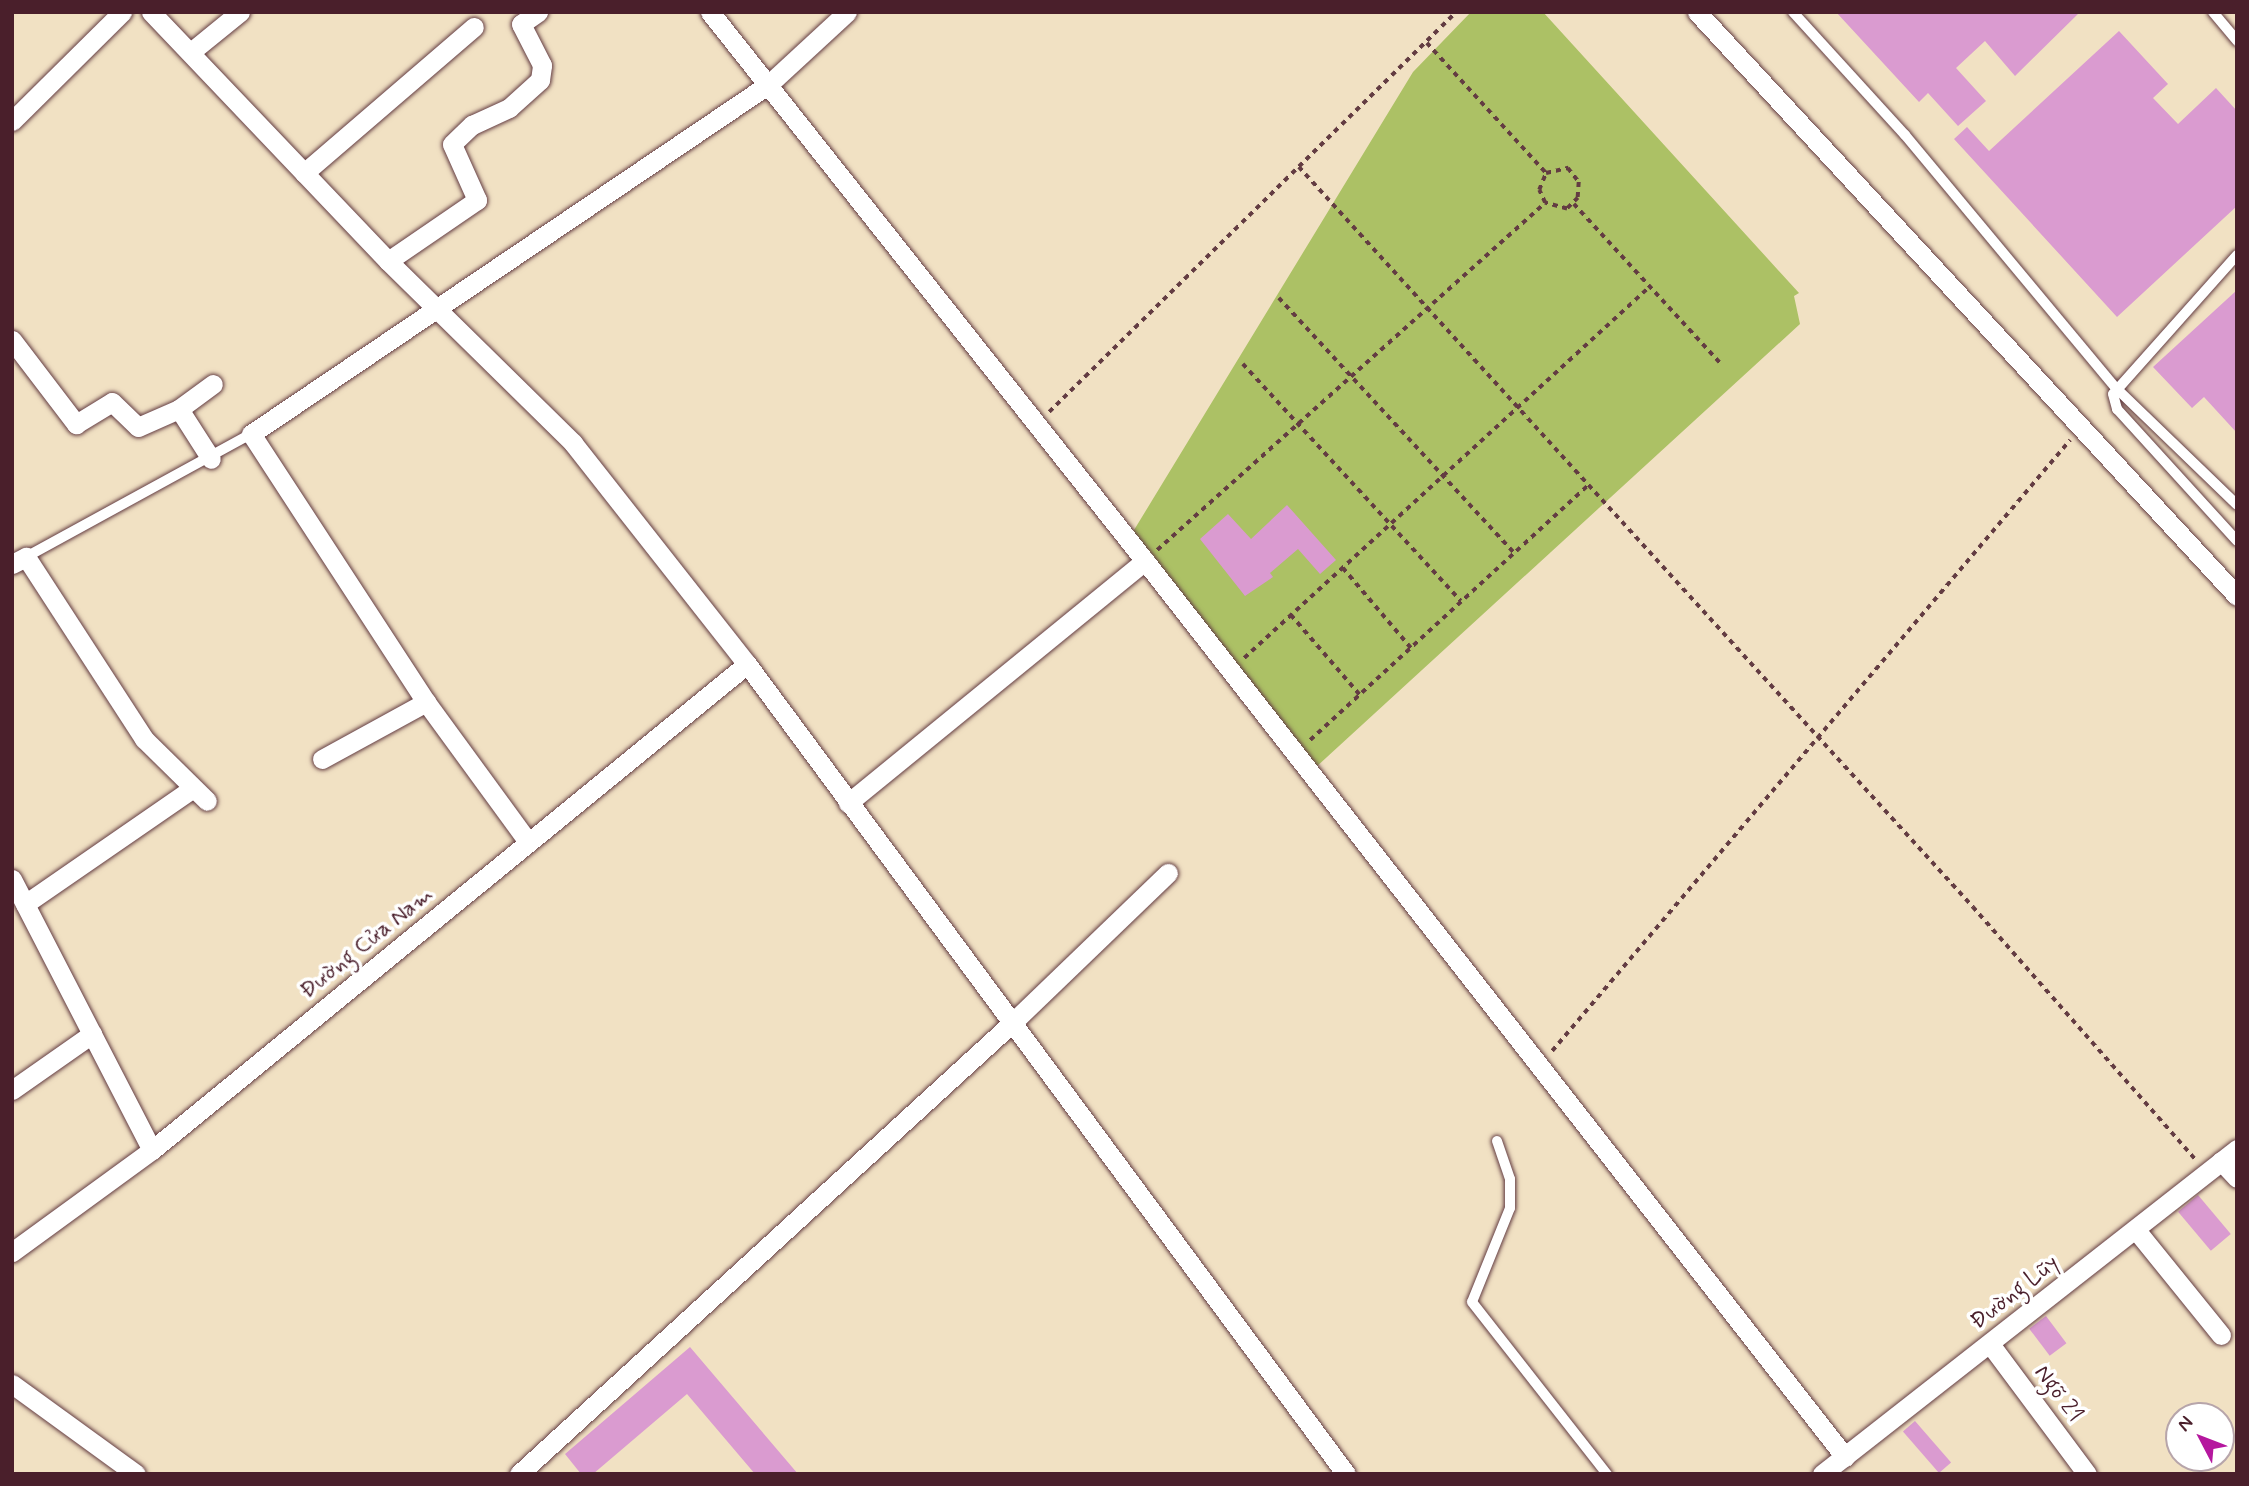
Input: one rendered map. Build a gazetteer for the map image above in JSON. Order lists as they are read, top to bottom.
{
  "streets": {
    "street": ["Đường Cửa Nam", "Đường Lũy", "Ngõ 21"]
  },
  "crossings": [
    ["Đường Lũy", "Ngõ 21"]
  ],
  "north": "top left"
}
